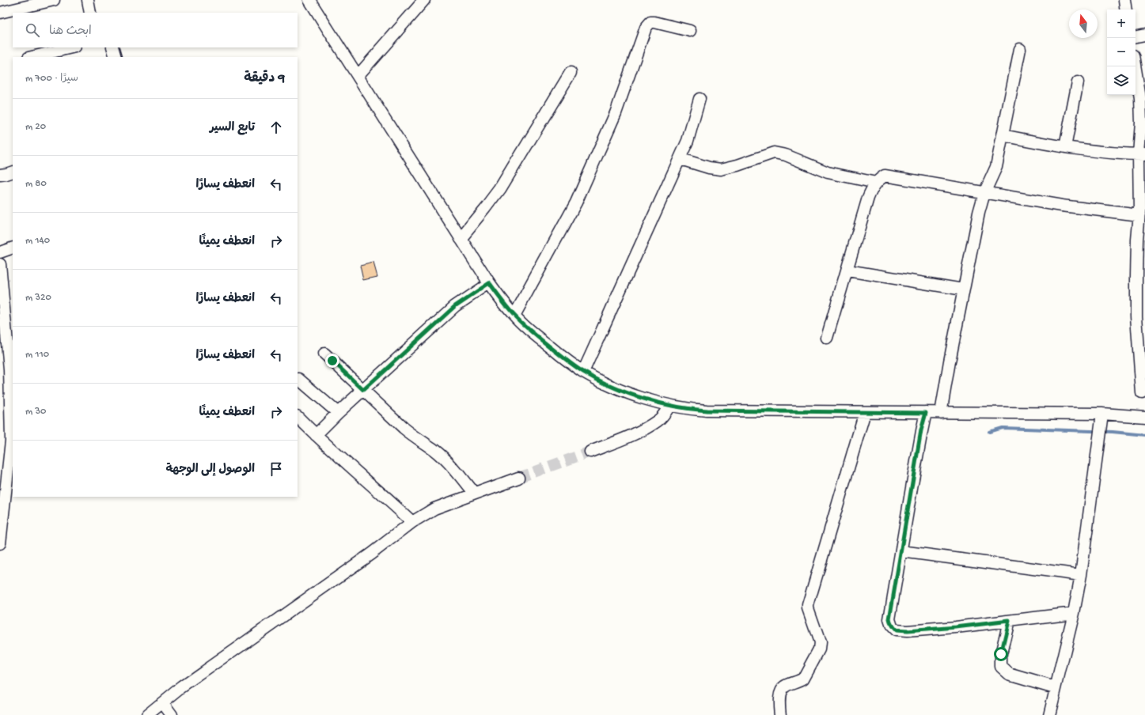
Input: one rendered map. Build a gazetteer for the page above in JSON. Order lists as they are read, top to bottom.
{
  "north": "top",
  "page": {
    "map_buttons": ["+", "−"],
    "search": "ابحث هنا",
    "heading": ["9 دقيقة", "سيرًا · 700 m"],
    "list": [
      ["تابع السير", "20 m"],
      ["انعطف يسارًا", "80 m"],
      ["انعطف يمينًا", "140 m"],
      ["انعطف يسارًا", "320 m"],
      ["انعطف يسارًا", "110 m"],
      ["انعطف يمينًا", "30 m"],
      "الوصول إلى الوجهة"
    ]
  }
}
